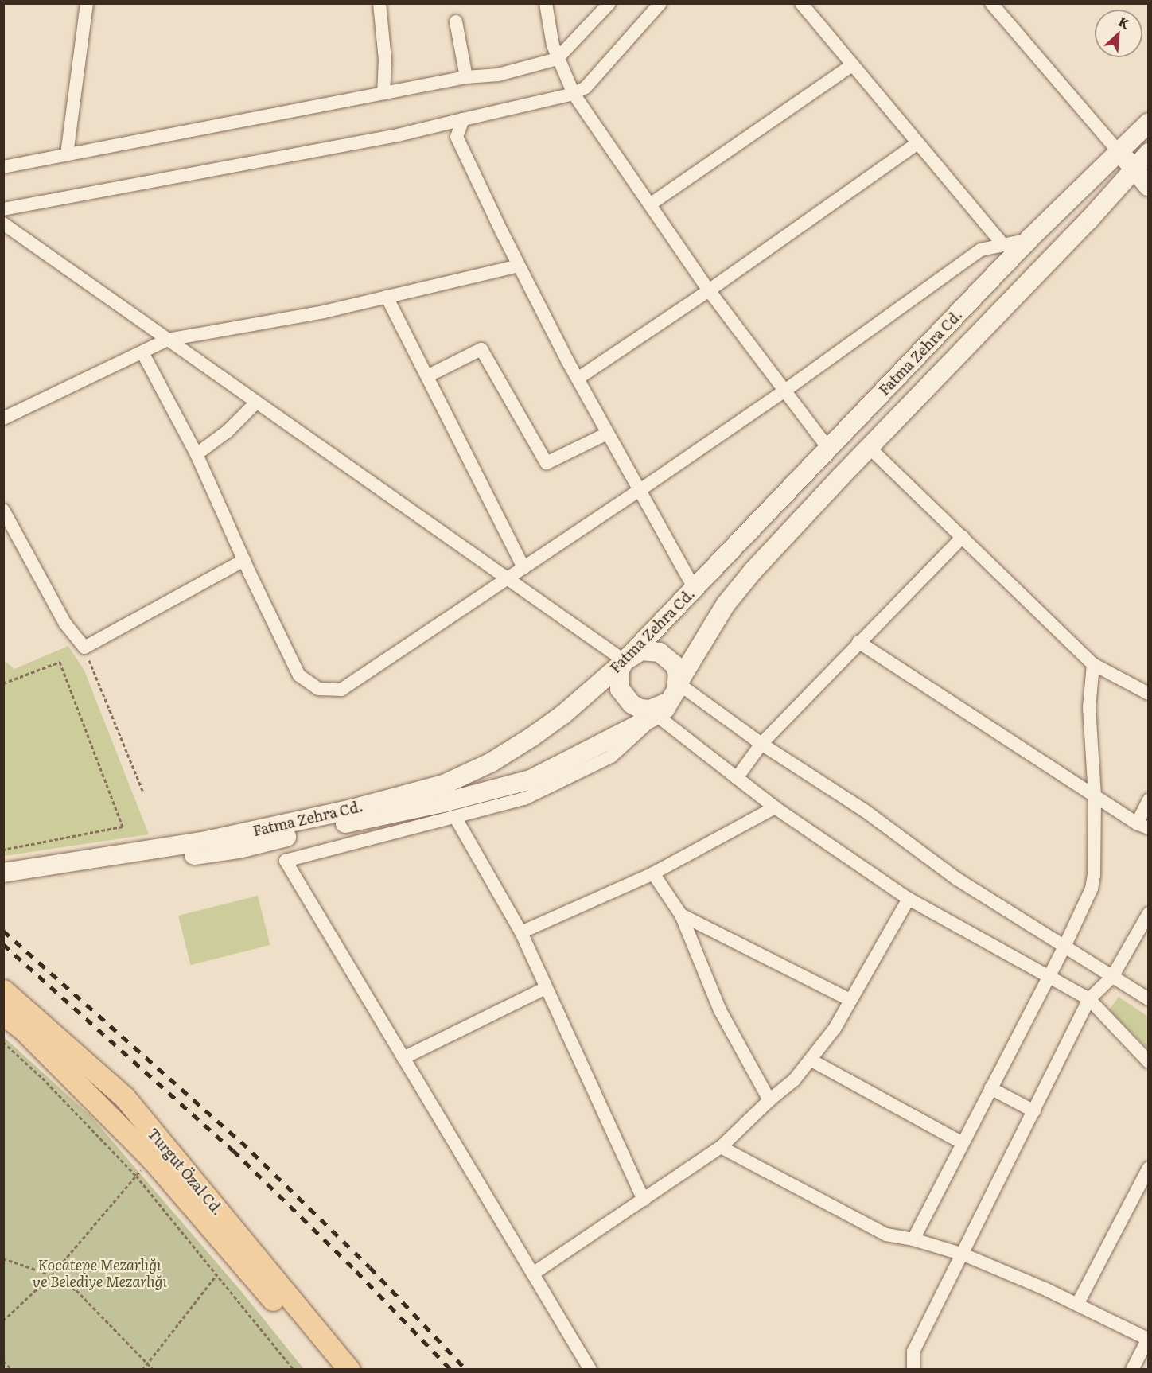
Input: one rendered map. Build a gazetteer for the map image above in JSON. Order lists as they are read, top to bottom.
{
  "streets": {
    "main road": ["Fatma Zehra Cd.", "Turgut Özal Cd."]
  },
  "parks": ["Kocatepe Mezarlığı ve Belediye Mezarlığı"],
  "north": "top right"
}
